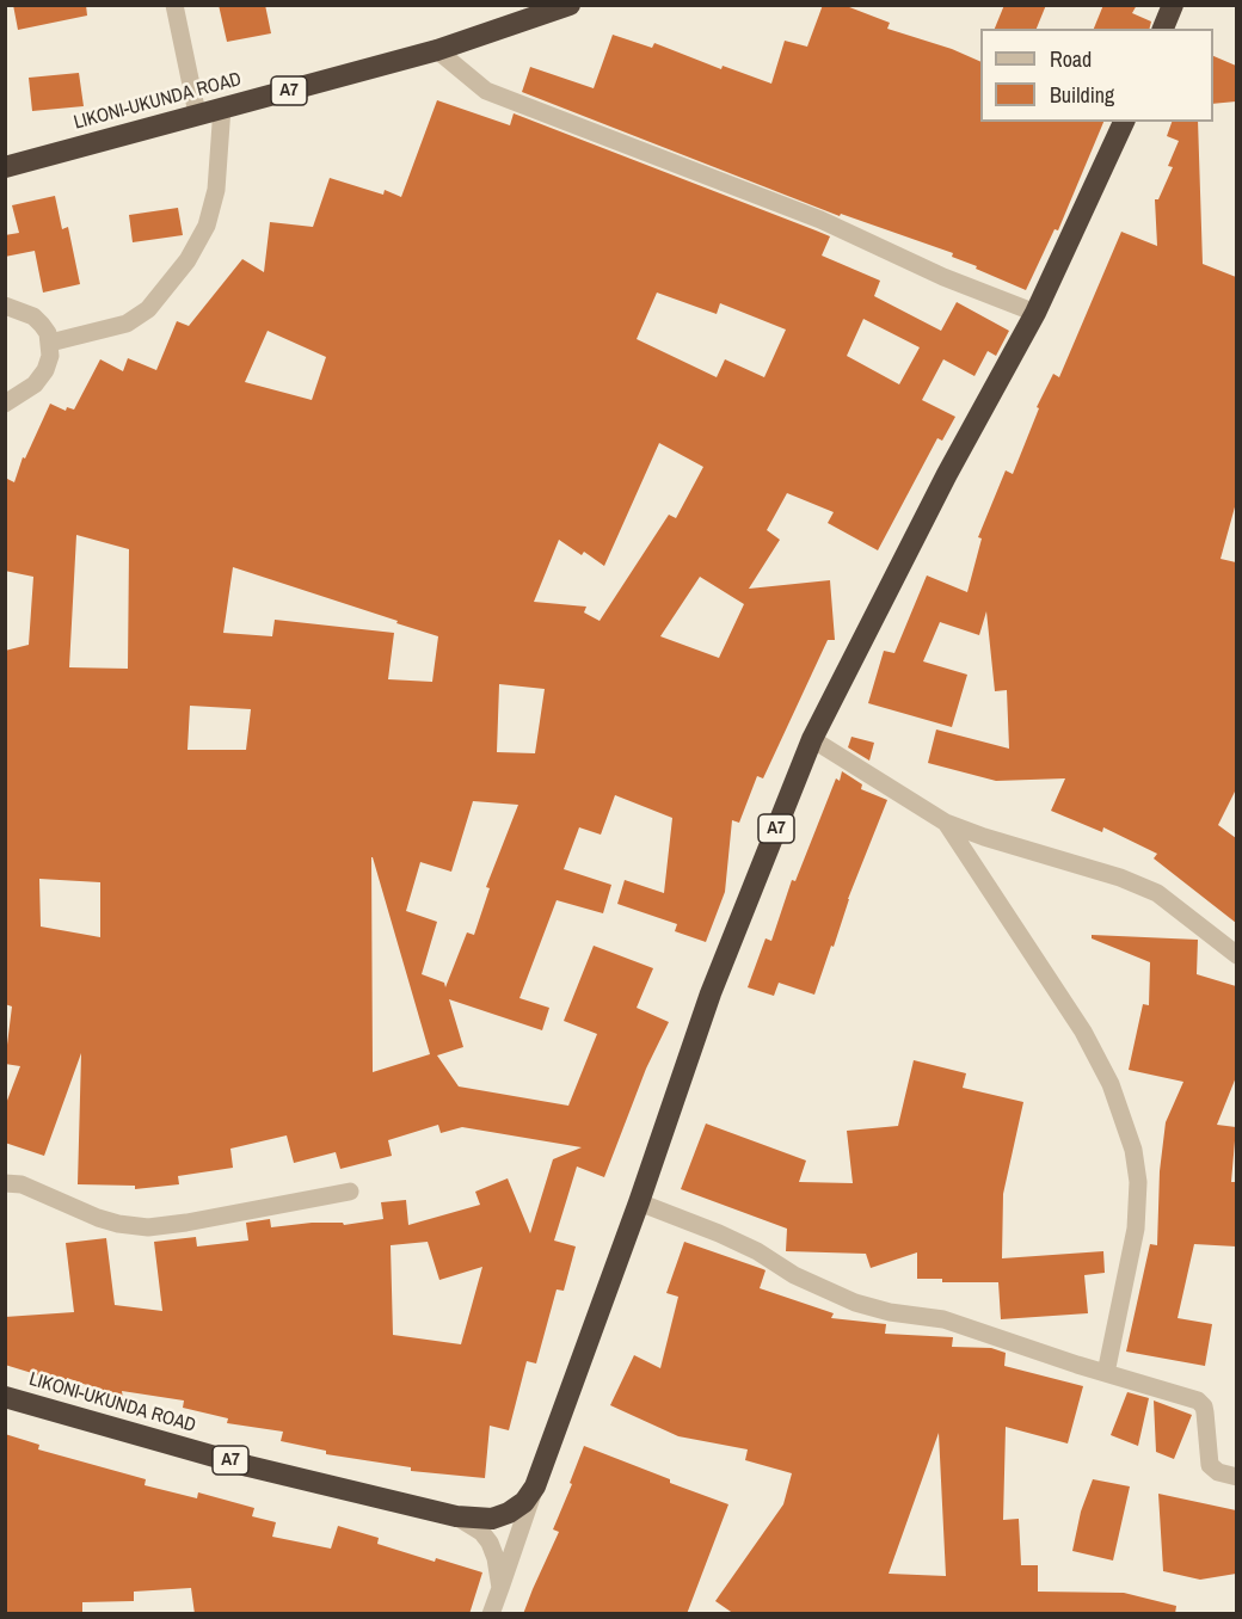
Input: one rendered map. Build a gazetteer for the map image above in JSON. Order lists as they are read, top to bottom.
{
  "streets": {
    "highway": ["A7", "LIKONI-UKUNDA ROAD"]
  },
  "crossings": [
    ["A7", "LIKONI-UKUNDA ROAD"]
  ],
  "legend": ["Road", "Building"]
}
